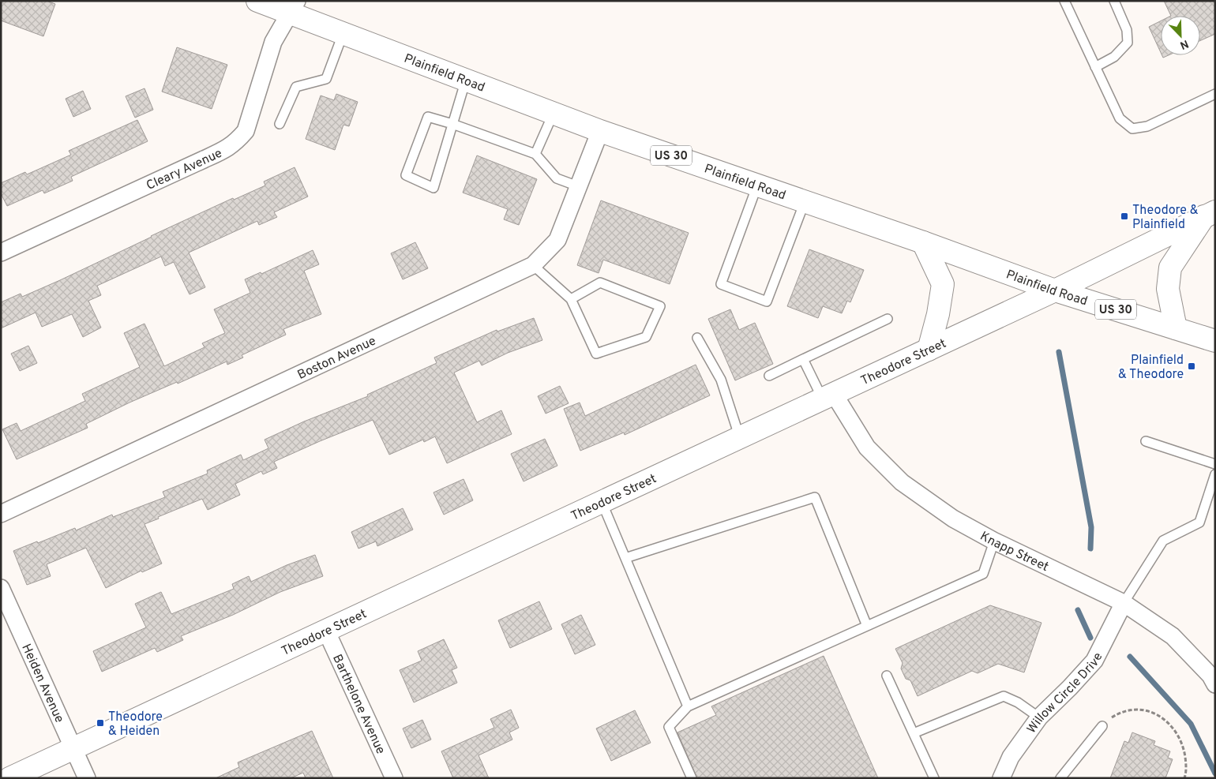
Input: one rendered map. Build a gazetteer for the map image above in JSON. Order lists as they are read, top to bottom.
{
  "streets": {
    "main road": ["Plainfield Road", "US 30", "Theodore Street"],
    "street": [
      "Cleary Avenue",
      "Boston Avenue",
      "Knapp Street",
      "Heiden Avenue",
      "Willow Circle Drive",
      "Barthelone Avenue"
    ]
  },
  "crossings": [
    ["Plainfield Road", "Cleary Avenue"],
    ["Plainfield Road", "Boston Avenue"],
    ["Plainfield Road", "Theodore Street"],
    ["Theodore Street", "Knapp Street"],
    ["Theodore Street", "Heiden Avenue"],
    ["Theodore Street", "Barthelone Avenue"],
    ["Knapp Street", "Willow Circle Drive"]
  ],
  "places": {
    "transit": ["Theodore & Plainfield", "Plainfield & Theodore", "Theodore & Heiden"]
  },
  "north": "bottom right"
}
